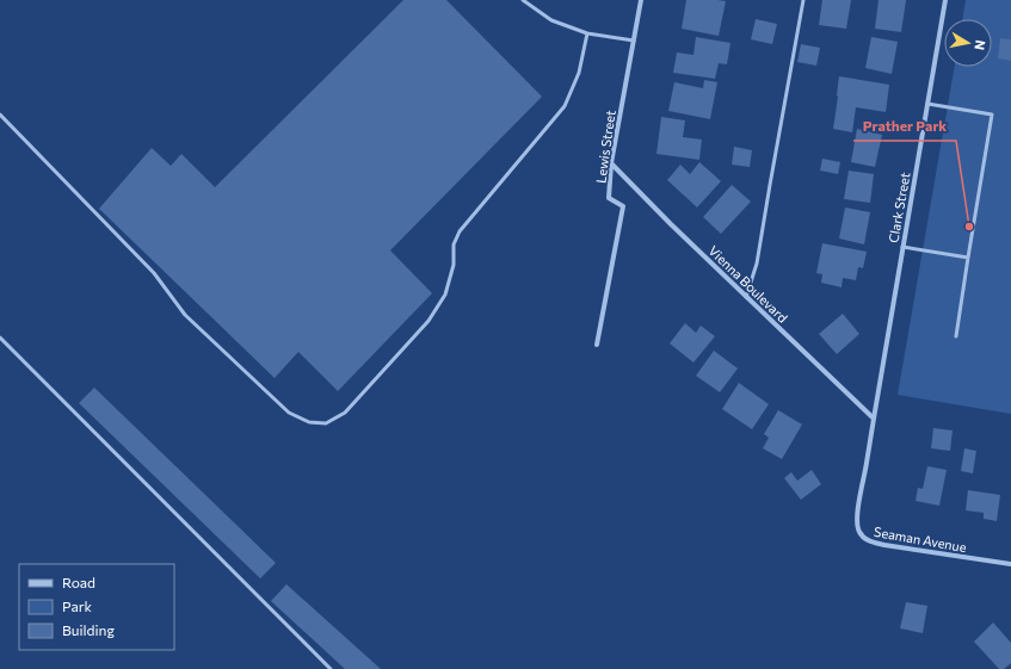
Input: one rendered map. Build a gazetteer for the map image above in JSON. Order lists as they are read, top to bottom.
{
  "streets": {
    "street": [
      "Lewis Street",
      "Clark Street",
      "Vienna Boulevard",
      "Seaman Avenue"
    ]
  },
  "crossings": [
    ["Lewis Street", "Vienna Boulevard"],
    ["Clark Street", "Vienna Boulevard"],
    ["Clark Street", "Seaman Avenue"],
    ["Vienna Boulevard", "Seaman Avenue"]
  ],
  "places": ["Prather Park"],
  "legend": ["Road", "Park", "Building"],
  "north": "right"
}
